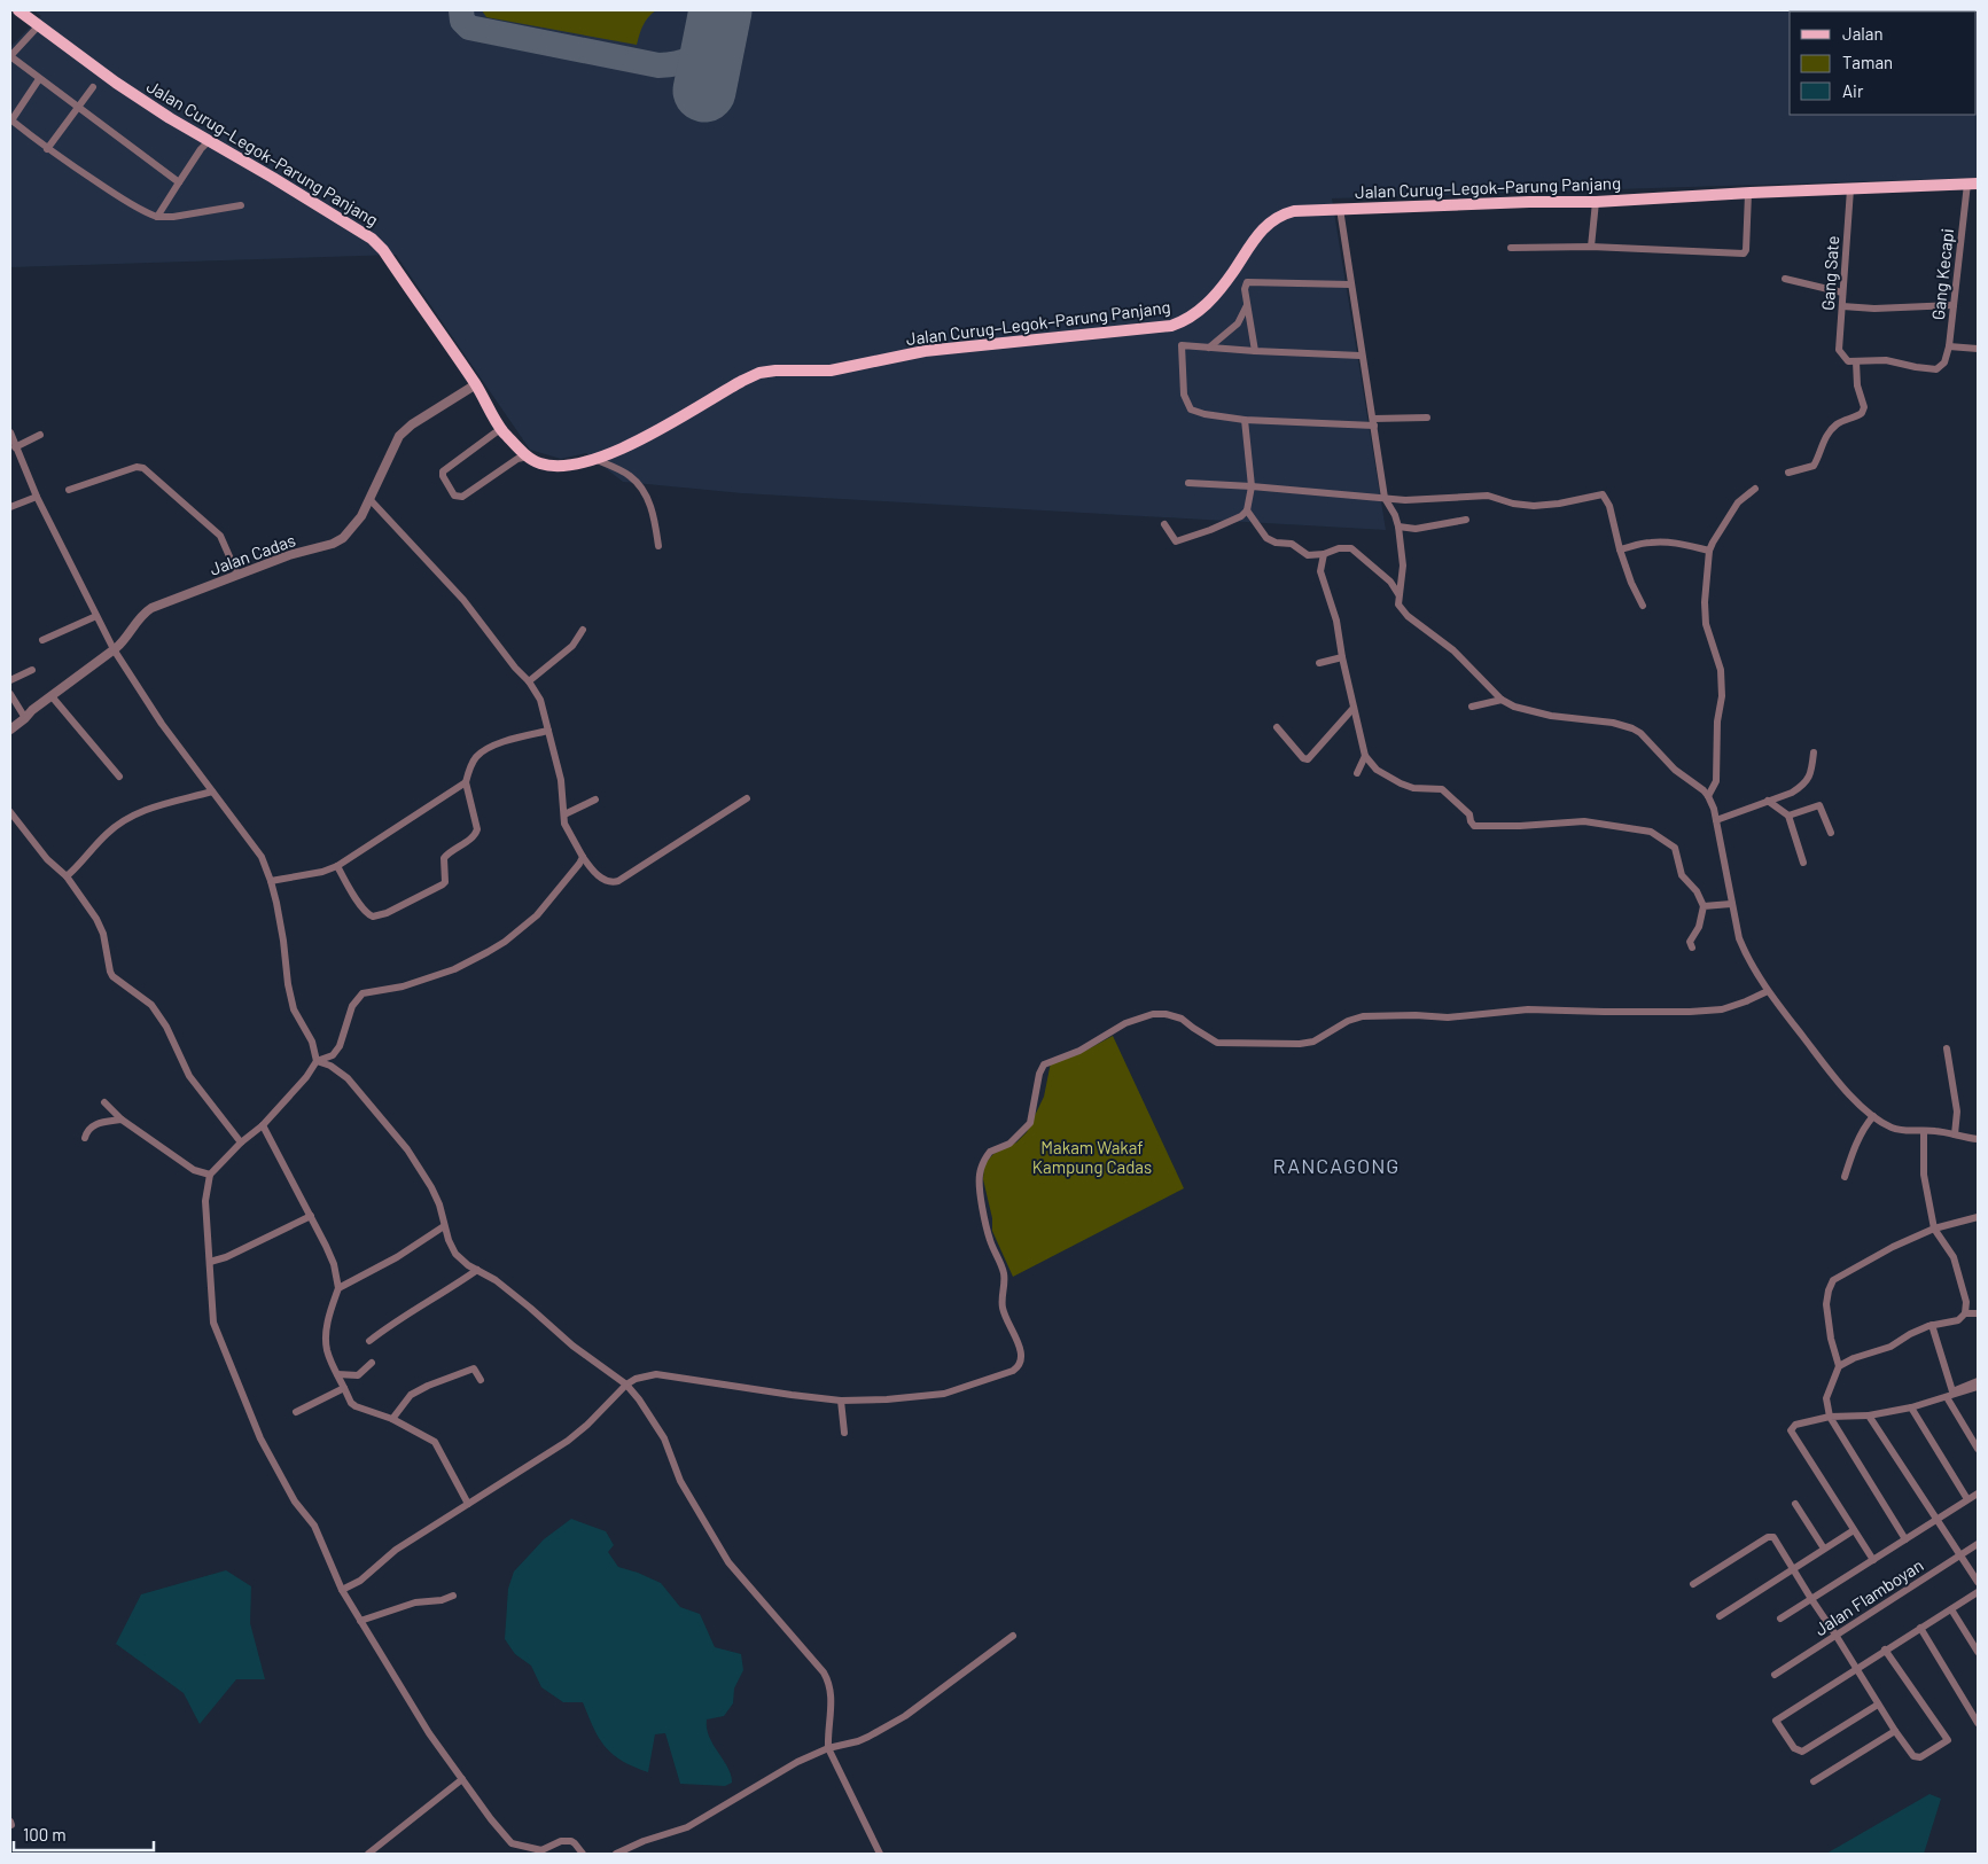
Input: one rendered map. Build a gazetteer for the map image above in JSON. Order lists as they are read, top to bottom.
{
  "streets": {
    "main road": ["Jalan Curug–Legok–Parung Panjang"],
    "street": [
      "Gang Sate",
      "Gang Kecapi",
      "Jalan Cadas",
      "Jalan Flamboyan"
    ]
  },
  "crossings": [
    ["Jalan Curug–Legok–Parung Panjang", "Gang Sate"],
    ["Jalan Curug–Legok–Parung Panjang", "Gang Kecapi"],
    ["Jalan Curug–Legok–Parung Panjang", "Jalan Cadas"],
    ["Gang Sate", "Gang Kecapi"]
  ],
  "districts": ["RANCAGONG"],
  "parks": ["Makam Wakaf Kampung Cadas"],
  "legend": ["Jalan", "Taman", "Air"],
  "scale_bar": "100 m"
}
